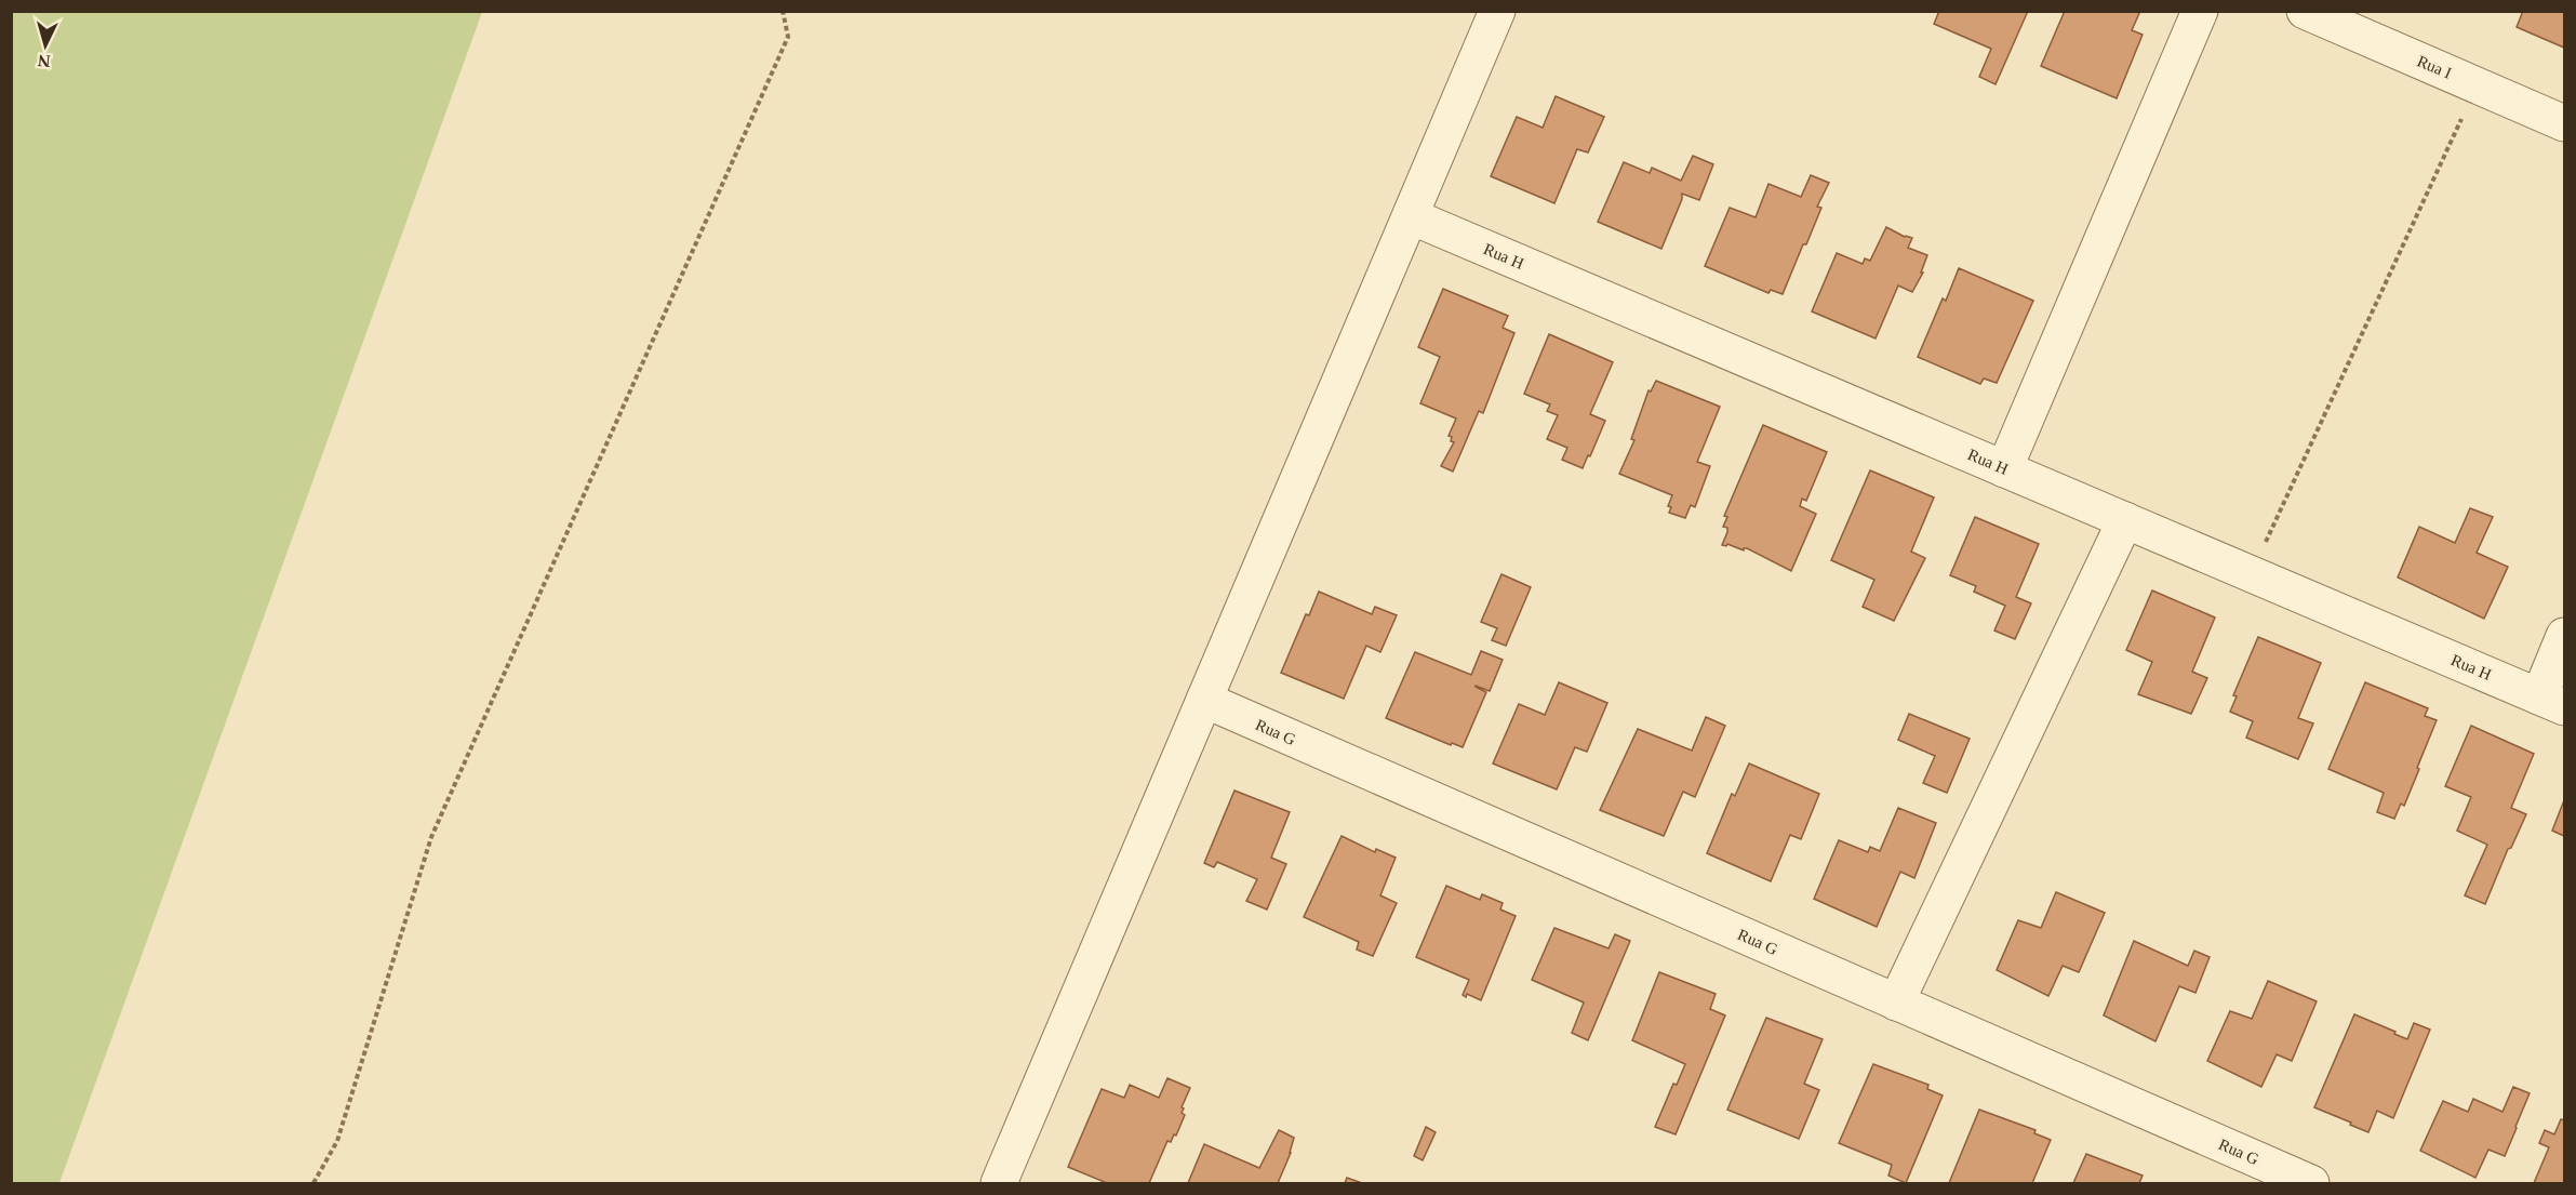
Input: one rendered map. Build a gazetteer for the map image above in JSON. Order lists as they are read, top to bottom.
{
  "streets": {
    "street": ["Rua I", "Rua H", "Rua G"]
  },
  "north": "bottom"
}
